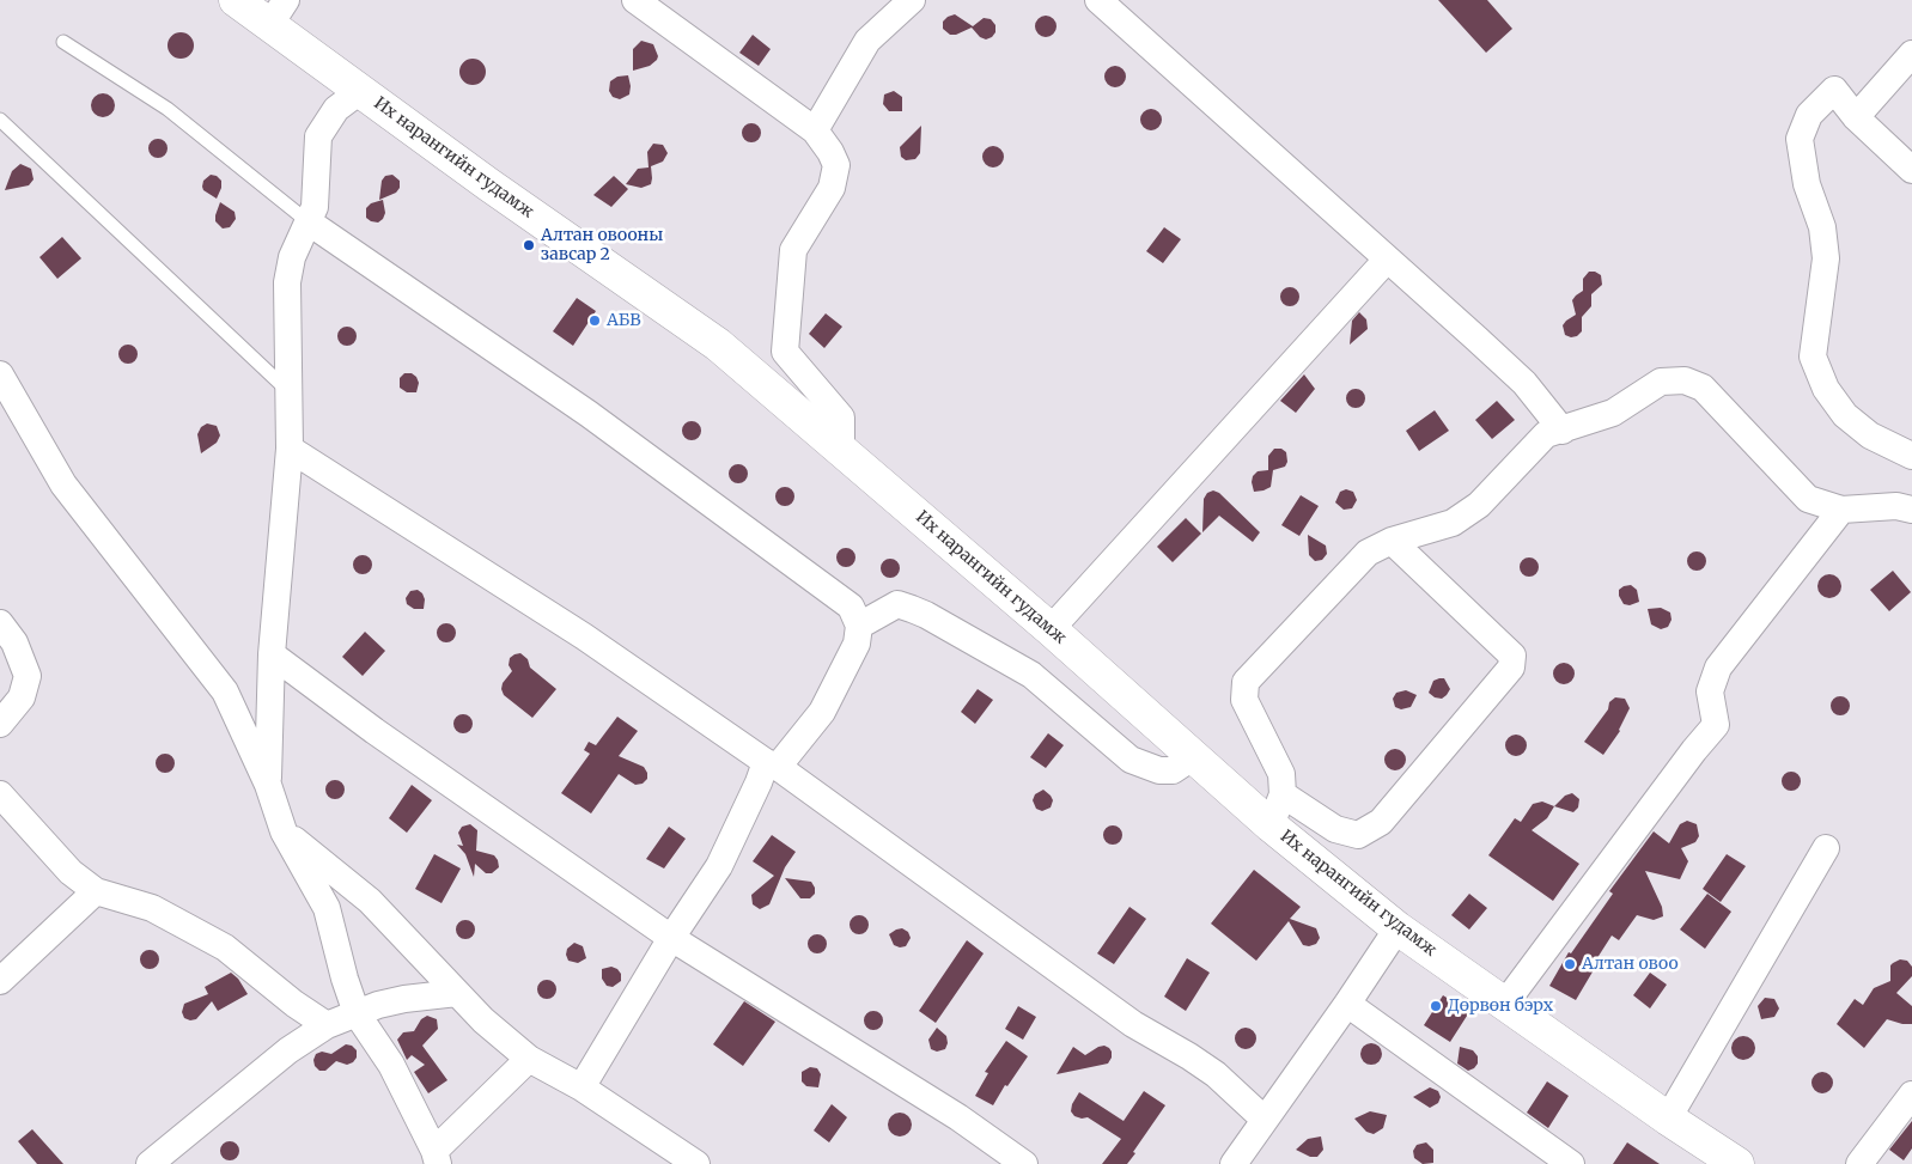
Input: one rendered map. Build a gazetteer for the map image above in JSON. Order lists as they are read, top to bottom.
{
  "streets": {
    "main road": ["Их нарангийн гудамж"]
  },
  "places": [
    "Алтан овооны завсар 2",
    "АБВ",
    "Алтан овоо",
    "Дөрвөн бэрх"
  ]
}
